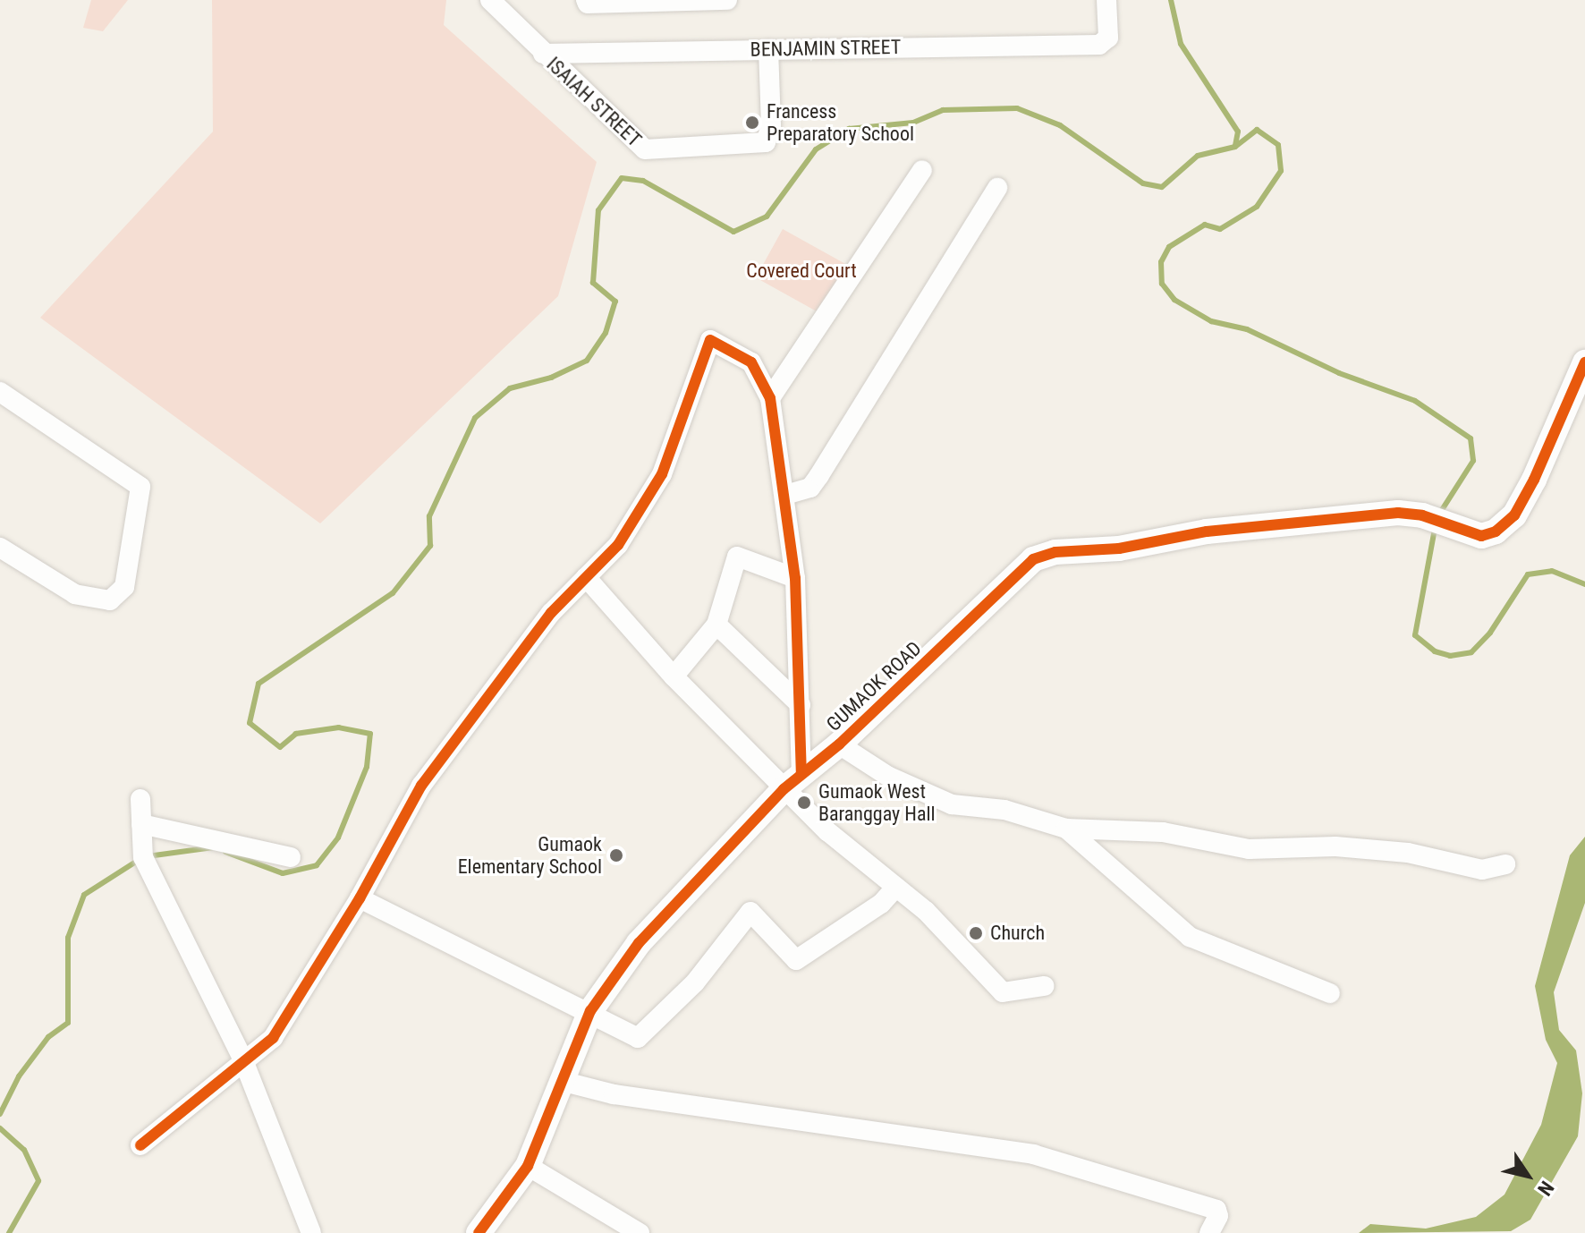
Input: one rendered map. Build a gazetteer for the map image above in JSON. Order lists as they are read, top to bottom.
{
  "streets": {
    "street": ["BENJAMIN STREET", "ISAIAH STREET", "GUMAOK ROAD"]
  },
  "crossings": [
    ["BENJAMIN STREET", "ISAIAH STREET"]
  ],
  "parks": ["Covered Court"],
  "places": [
    "Francess Preparatory School",
    "Gumaok West Baranggay Hall",
    "Gumaok Elementary School",
    "Church"
  ],
  "north": "bottom right"
}
